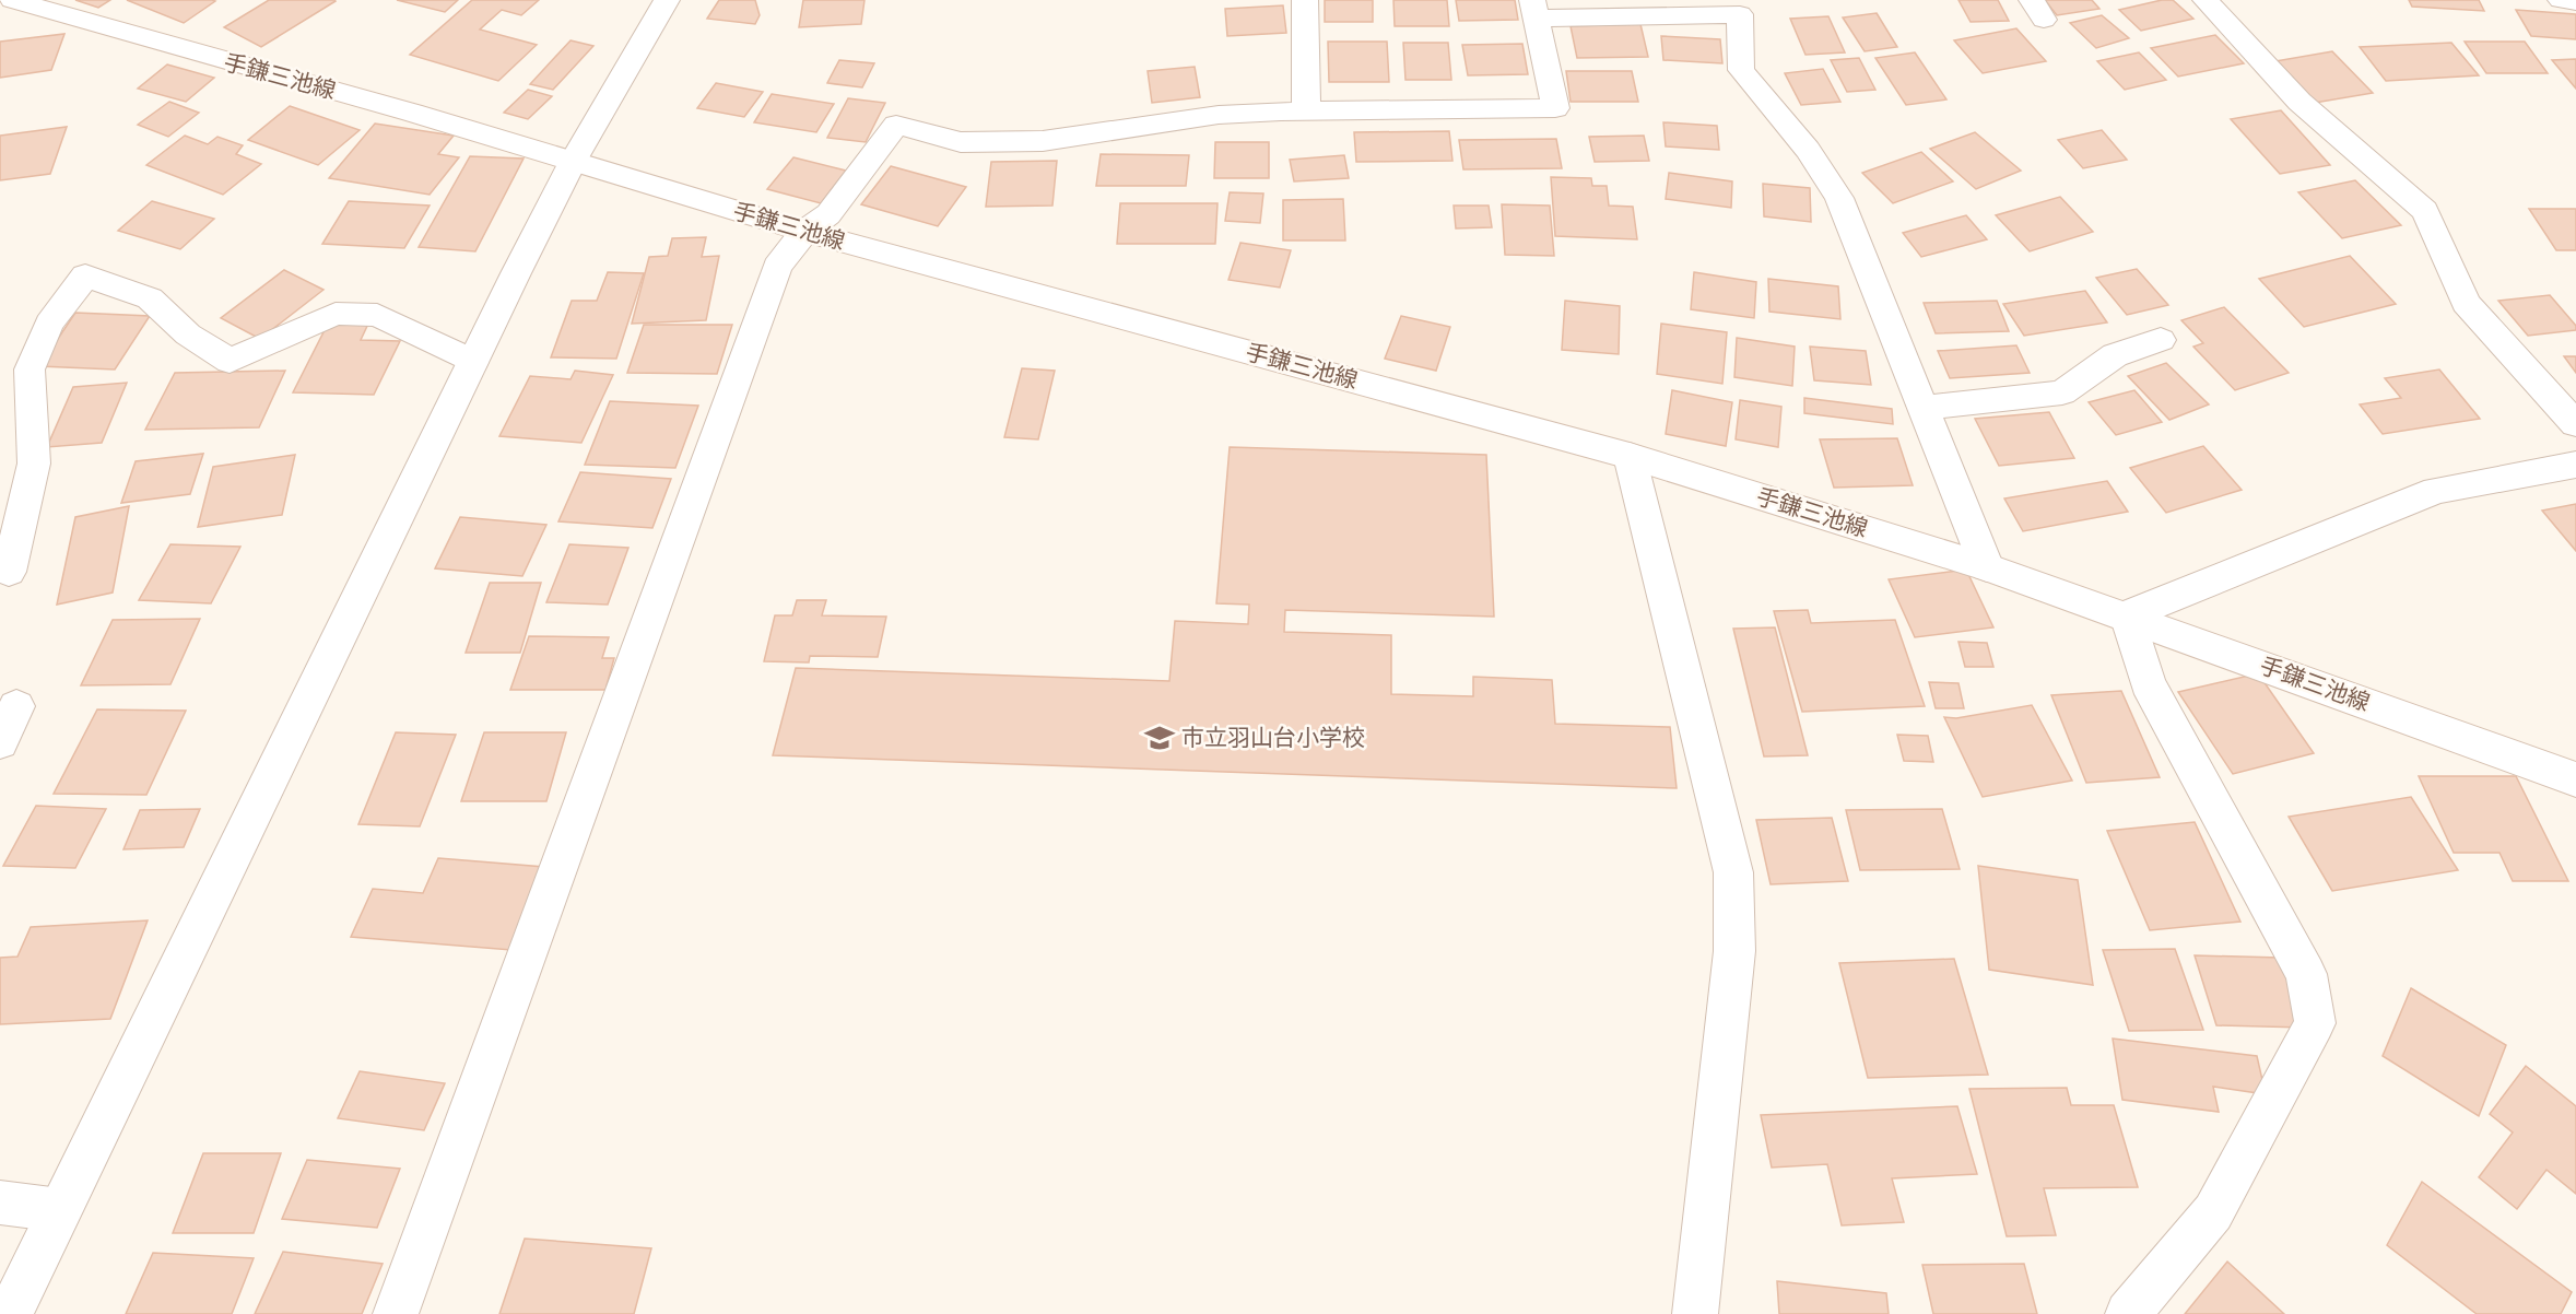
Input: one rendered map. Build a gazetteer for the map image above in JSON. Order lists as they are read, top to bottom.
{
  "streets": {
    "street": ["手鎌三池線"]
  },
  "places": {
    "school or university": ["市立羽山台小学校"]
  }
}
